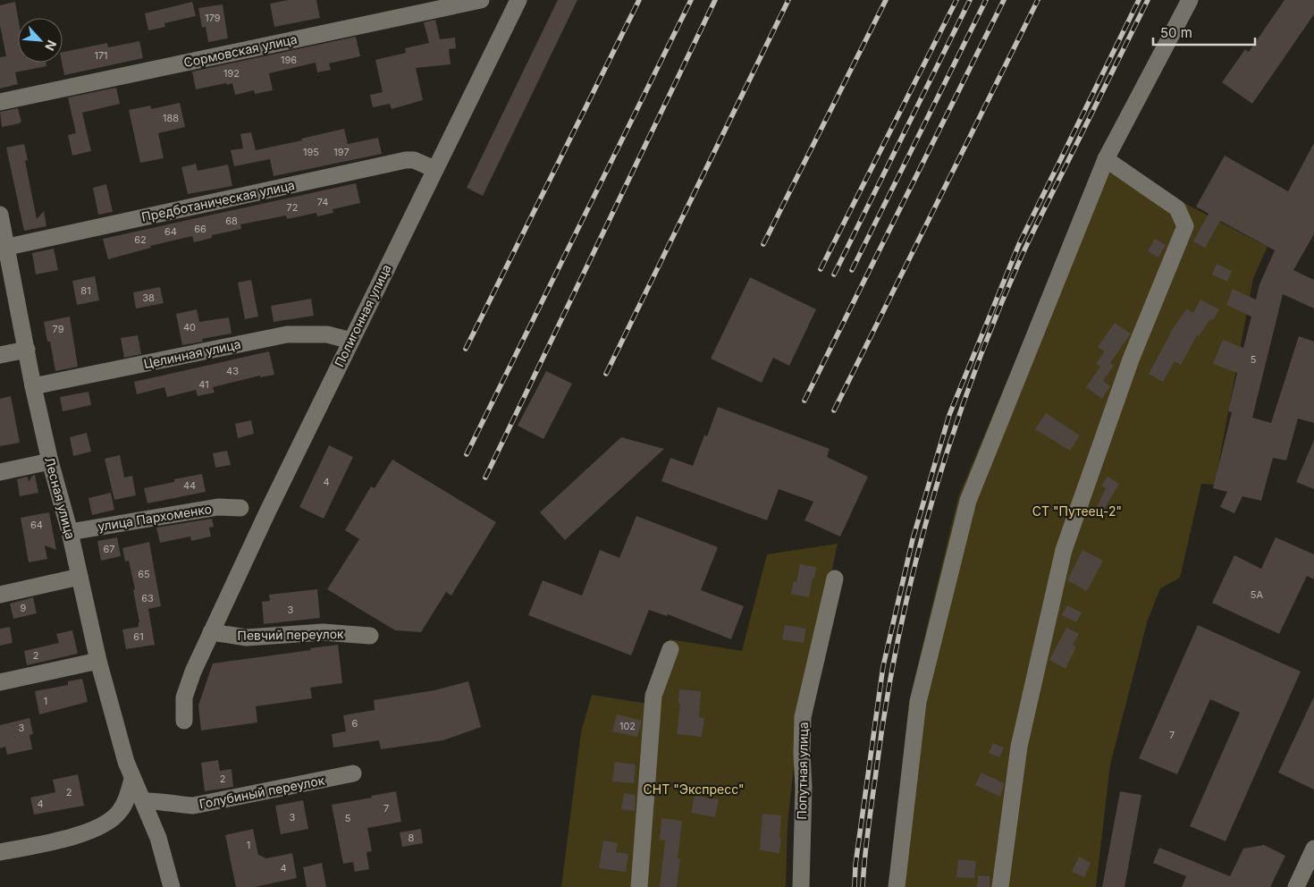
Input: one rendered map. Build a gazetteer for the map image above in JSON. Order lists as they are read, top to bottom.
{
  "streets": {
    "street": [
      "Сормовская улица",
      "Предботаническая улица",
      "Полигонная улица",
      "Целинная улица",
      "Лесная улица",
      "улица Пархоменко",
      "Певчий переулок",
      "Попутная улица",
      "Голубиный переулок"
    ]
  },
  "crossings": [
    ["Предботаническая улица", "Полигонная улица"],
    ["Предботаническая улица", "Лесная улица"],
    ["Полигонная улица", "Целинная улица"],
    ["Полигонная улица", "Певчий переулок"],
    ["Целинная улица", "Лесная улица"],
    ["Лесная улица", "улица Пархоменко"],
    ["Лесная улица", "Голубиный переулок"]
  ],
  "parks": ["СТ \"Путеец-2\"", "СНТ \"Экспресс\""],
  "house_numbers": [
    "179",
    "171",
    "196",
    "192",
    "188",
    "195",
    "197",
    "74",
    "72",
    "68",
    "66",
    "64",
    "62",
    "81",
    "38",
    "40",
    "79",
    "5",
    "43",
    "41",
    "4",
    "44",
    "64",
    "67",
    "65",
    "5А",
    "63",
    "9",
    "3",
    "61",
    "2",
    "1",
    "6",
    "102",
    "3",
    "7",
    "2",
    "2",
    "4",
    "7",
    "3",
    "5",
    "8",
    "1",
    "4"
  ],
  "scale_bar": "50 m",
  "north": "bottom right"
}
